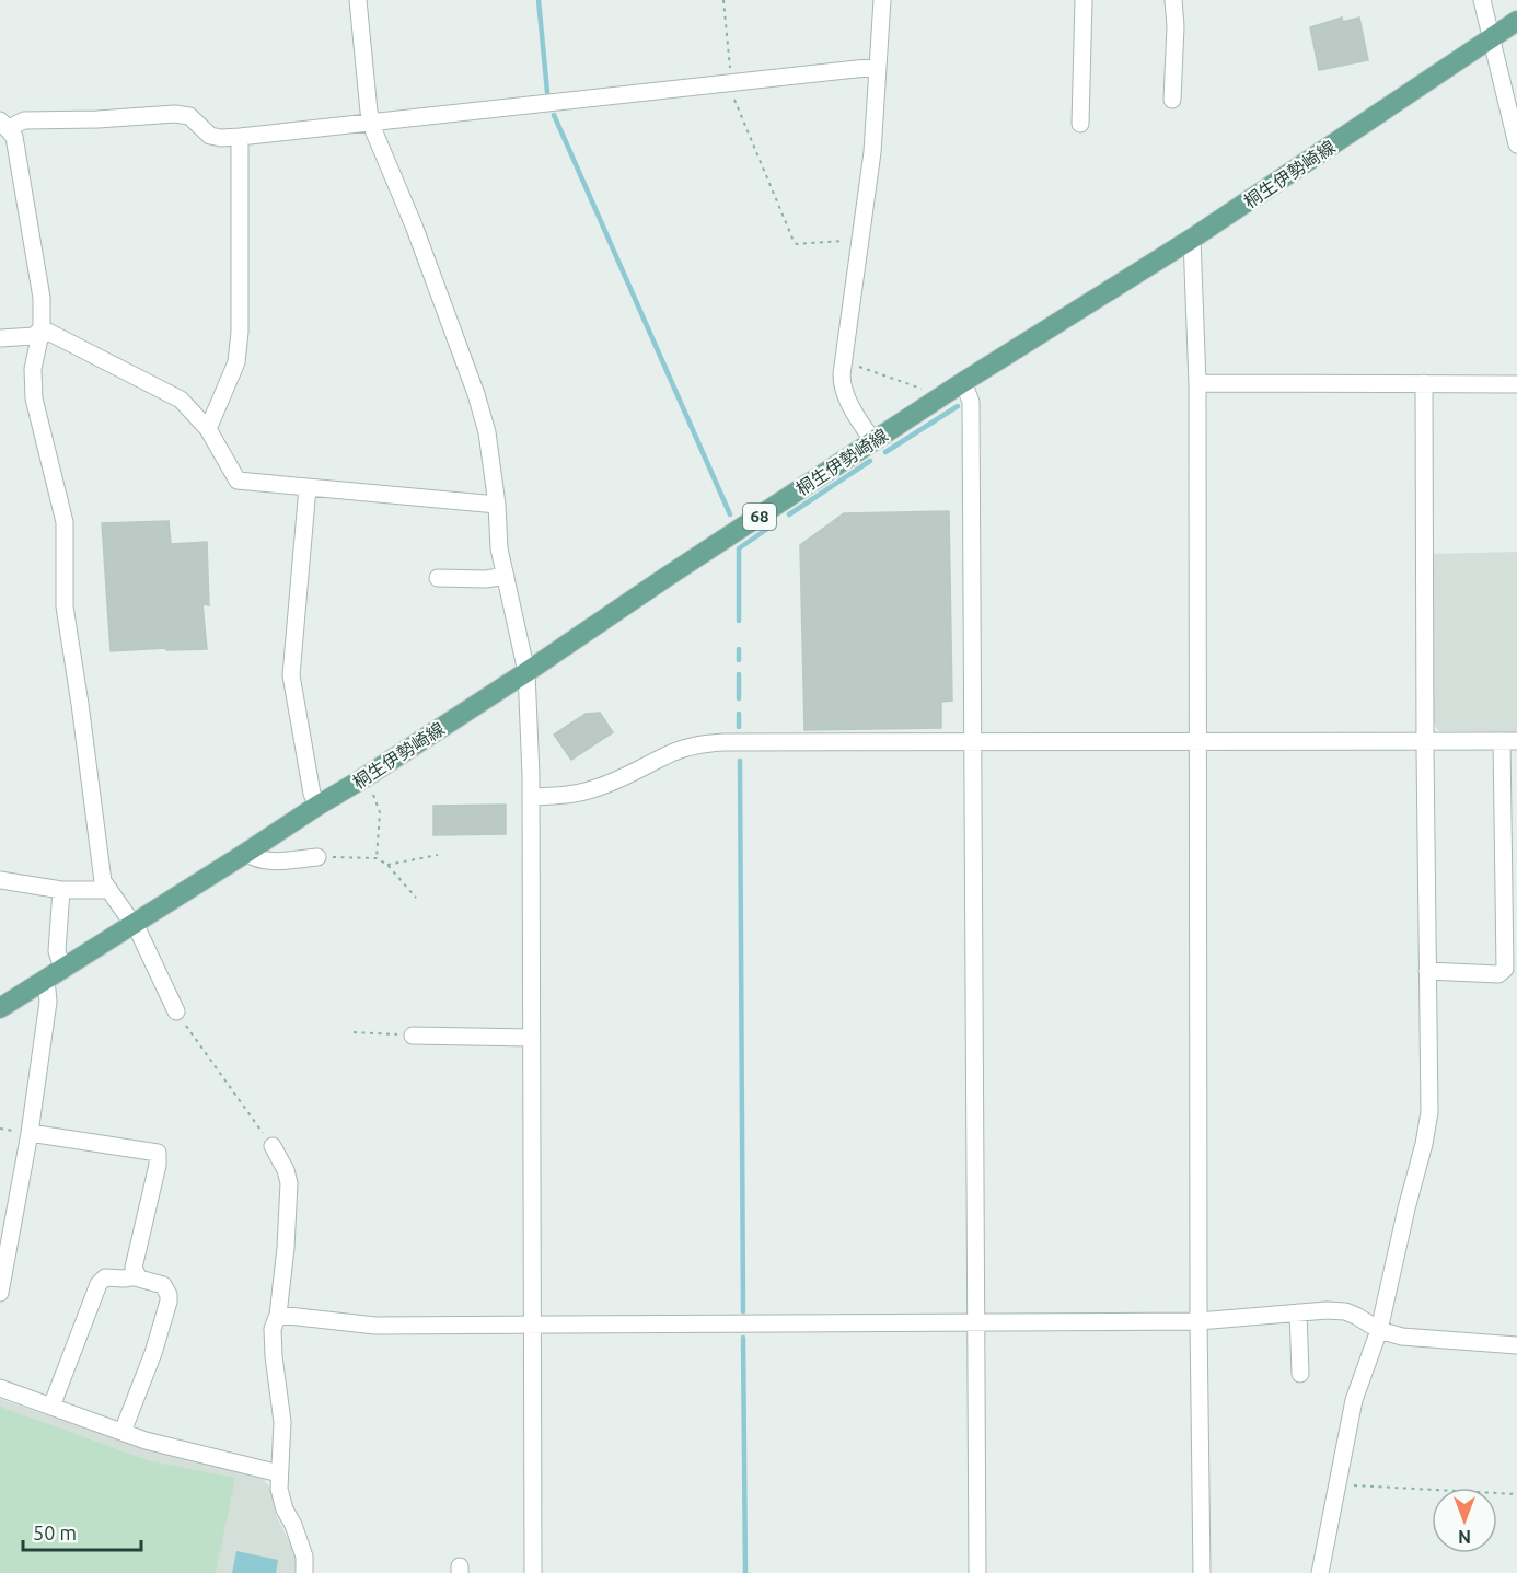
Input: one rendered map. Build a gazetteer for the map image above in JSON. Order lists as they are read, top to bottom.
{
  "streets": {
    "main road": ["桐生伊勢崎線", "68"]
  },
  "scale_bar": "50 m",
  "north": "bottom"
}
